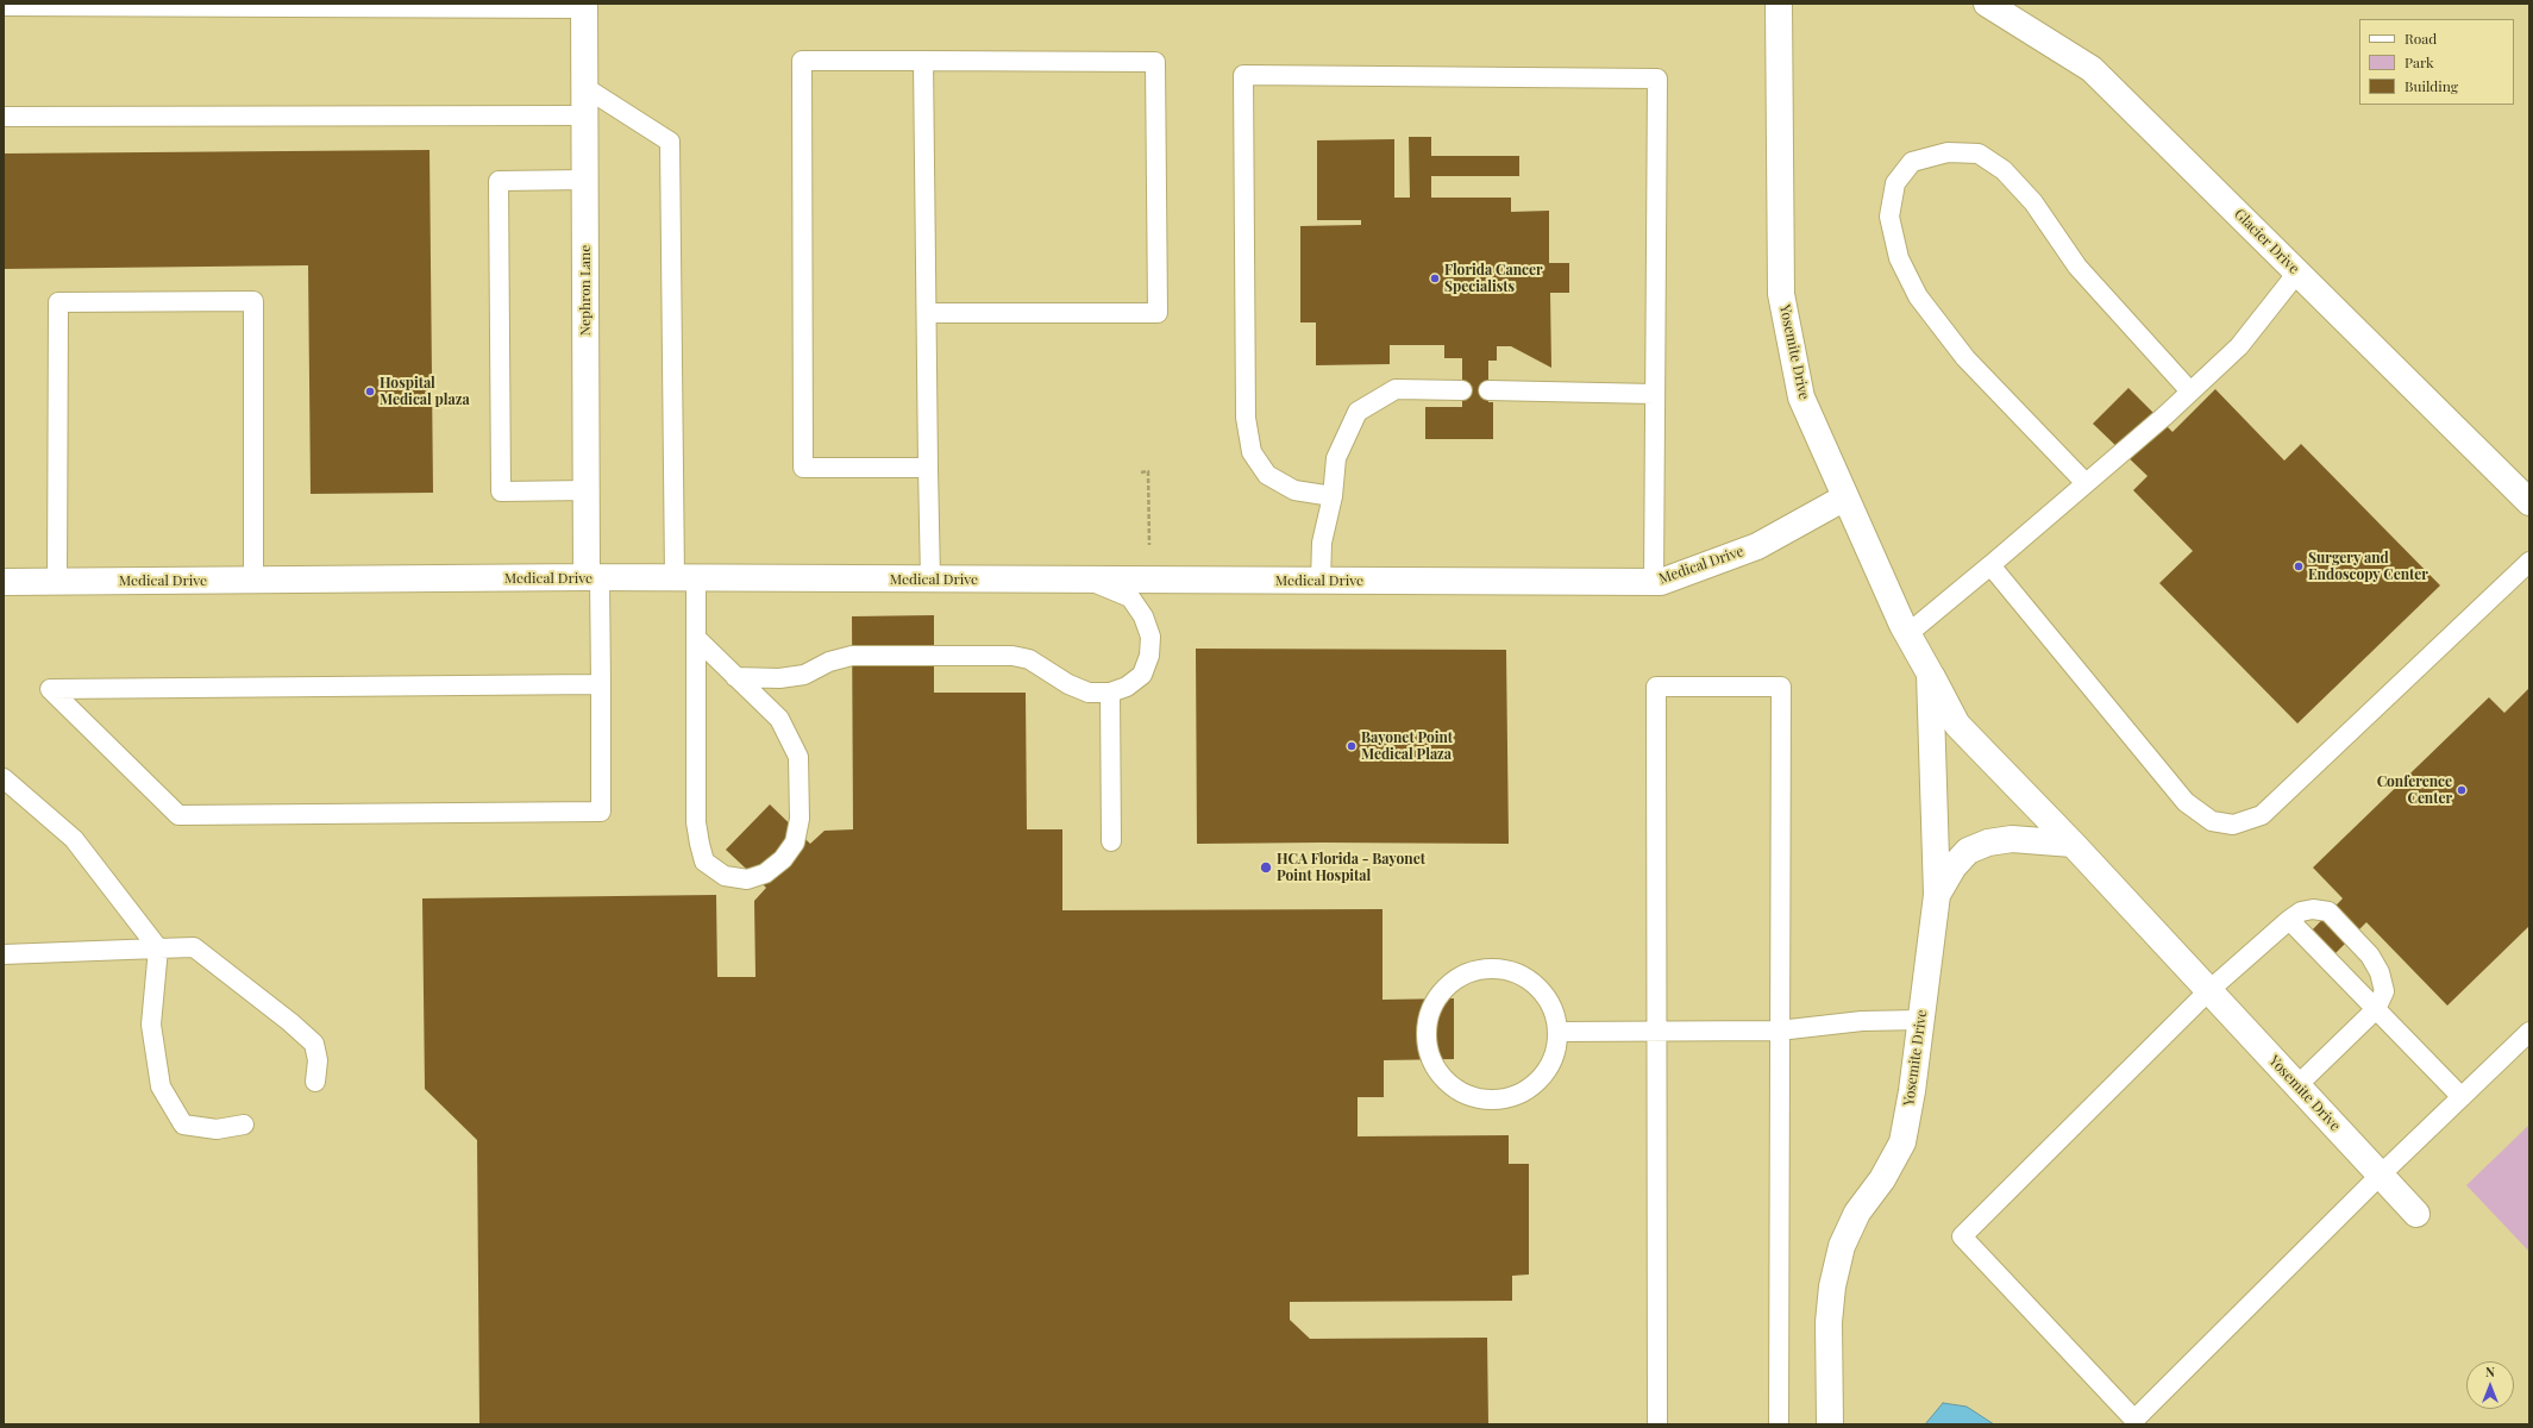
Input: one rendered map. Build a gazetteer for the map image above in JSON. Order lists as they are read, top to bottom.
{
  "streets": {
    "street": [
      "Glacier Drive",
      "Nephron Lane",
      "Yosemite Drive",
      "Medical Drive"
    ]
  },
  "crossings": [
    ["Nephron Lane", "Medical Drive"],
    ["Yosemite Drive", "Medical Drive"]
  ],
  "places": [
    "Florida Cancer Specialists",
    "Hospital Medical plaza",
    "Surgery and Endoscopy Center",
    "Bayonet Point Medical Plaza",
    "Conference Center",
    "HCA Florida - Bayonet Point Hospital"
  ],
  "legend": ["Road", "Park", "Building"],
  "north": "top"
}
